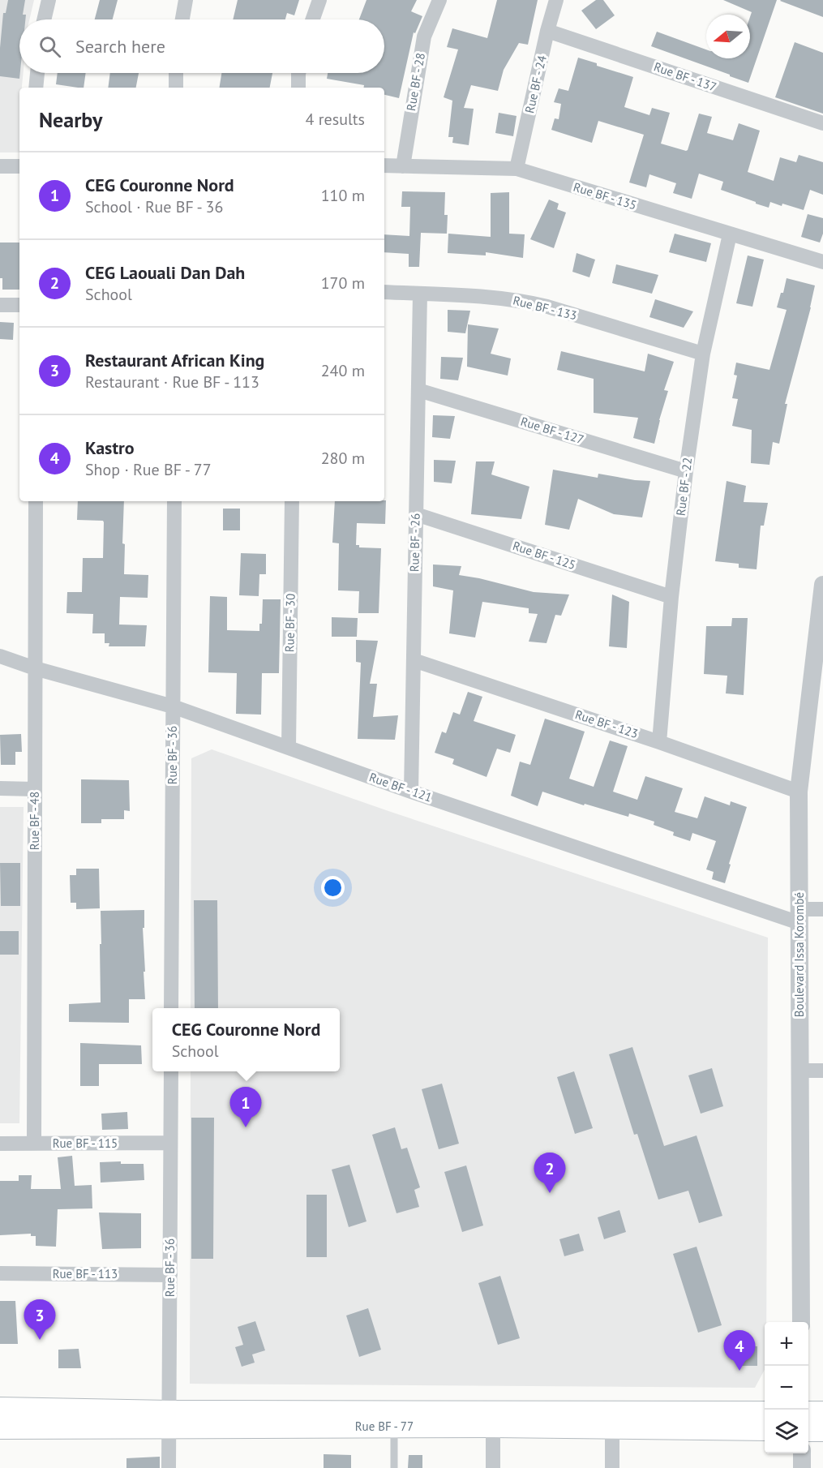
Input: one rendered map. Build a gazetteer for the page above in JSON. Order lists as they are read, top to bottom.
{
  "streets": {
    "main road": ["Rue BF - 77"],
    "street": [
      "Rue BF - 137",
      "Rue BF - 28",
      "Rue BF - 24",
      "Rue BF - 135",
      "Rue BF - 133",
      "Rue BF - 127",
      "Rue BF - 22",
      "Rue BF - 26",
      "Rue BF - 125",
      "Rue BF - 30",
      "Rue BF - 123",
      "Rue BF - 36",
      "Rue BF - 121",
      "Rue BF - 48",
      "Boulevard Issa Korombé",
      "Rue BF - 115",
      "Rue BF - 113"
    ]
  },
  "crossings": [
    ["Rue BF - 137", "Rue BF - 24"],
    ["Rue BF - 28", "Rue BF - 135"],
    ["Rue BF - 24", "Rue BF - 135"],
    ["Rue BF - 135", "Rue BF - 22"],
    ["Rue BF - 133", "Rue BF - 22"],
    ["Rue BF - 133", "Rue BF - 26"],
    ["Rue BF - 127", "Rue BF - 22"],
    ["Rue BF - 127", "Rue BF - 26"],
    ["Rue BF - 22", "Rue BF - 125"],
    ["Rue BF - 22", "Rue BF - 123"],
    ["Rue BF - 26", "Rue BF - 125"],
    ["Rue BF - 26", "Rue BF - 123"],
    ["Rue BF - 26", "Rue BF - 121"],
    ["Rue BF - 30", "Rue BF - 121"],
    ["Rue BF - 123", "Boulevard Issa Korombé"],
    ["Rue BF - 36", "Rue BF - 121"],
    ["Rue BF - 36", "Rue BF - 115"],
    ["Rue BF - 36", "Rue BF - 113"],
    ["Rue BF - 36", "Rue BF - 77"],
    ["Rue BF - 121", "Rue BF - 48"],
    ["Rue BF - 121", "Boulevard Issa Korombé"],
    ["Rue BF - 48", "Rue BF - 115"]
  ],
  "north": "left",
  "page": {
    "search": "Search here",
    "heading": ["Nearby", "4 results"],
    "list": [
      {
        "mark": "1",
        "name": "CEG Couronne Nord",
        "note": "School · Rue BF - 36",
        "value": "110 m"
      },
      {
        "mark": "2",
        "name": "CEG Laouali Dan Dah",
        "note": "School",
        "value": "170 m"
      },
      {
        "mark": "3",
        "name": "Restaurant African King",
        "note": "Restaurant · Rue BF - 113",
        "value": "240 m"
      },
      {
        "mark": "4",
        "name": "Kastro",
        "note": "Shop · Rue BF - 77",
        "value": "280 m"
      }
    ],
    "popup": ["CEG Couronne Nord", "School"],
    "pins": [
      "1",
      "2",
      "3",
      "4"
    ],
    "map_buttons": ["+", "−"]
  }
}
